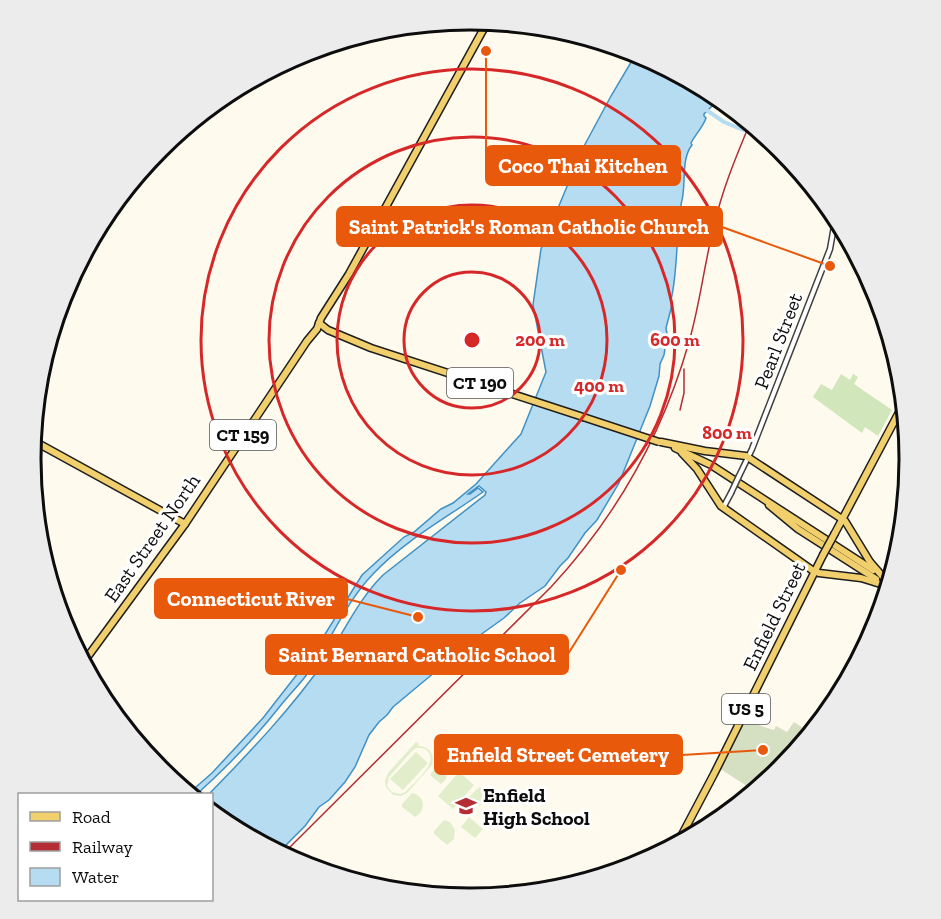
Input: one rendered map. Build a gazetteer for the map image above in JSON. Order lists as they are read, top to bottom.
{
  "streets": {
    "main road": [
      "CT 190",
      "CT 159",
      "East Street North",
      "Enfield Street",
      "US 5"
    ],
    "street": ["Pearl Street"]
  },
  "crossings": [
    ["CT 190", "East Street North"]
  ],
  "places": {
    "other": [
      "Coco Thai Kitchen",
      "Saint Patrick's Roman Catholic Church",
      "Saint Bernard Catholic School",
      "Connecticut River",
      "Enfield Street Cemetery"
    ],
    "school or university": ["Enfield High School"]
  },
  "legend": ["Road", "Railway", "Water"],
  "rings": [
    "200 m",
    "600 m",
    "400 m",
    "800 m"
  ]
}
